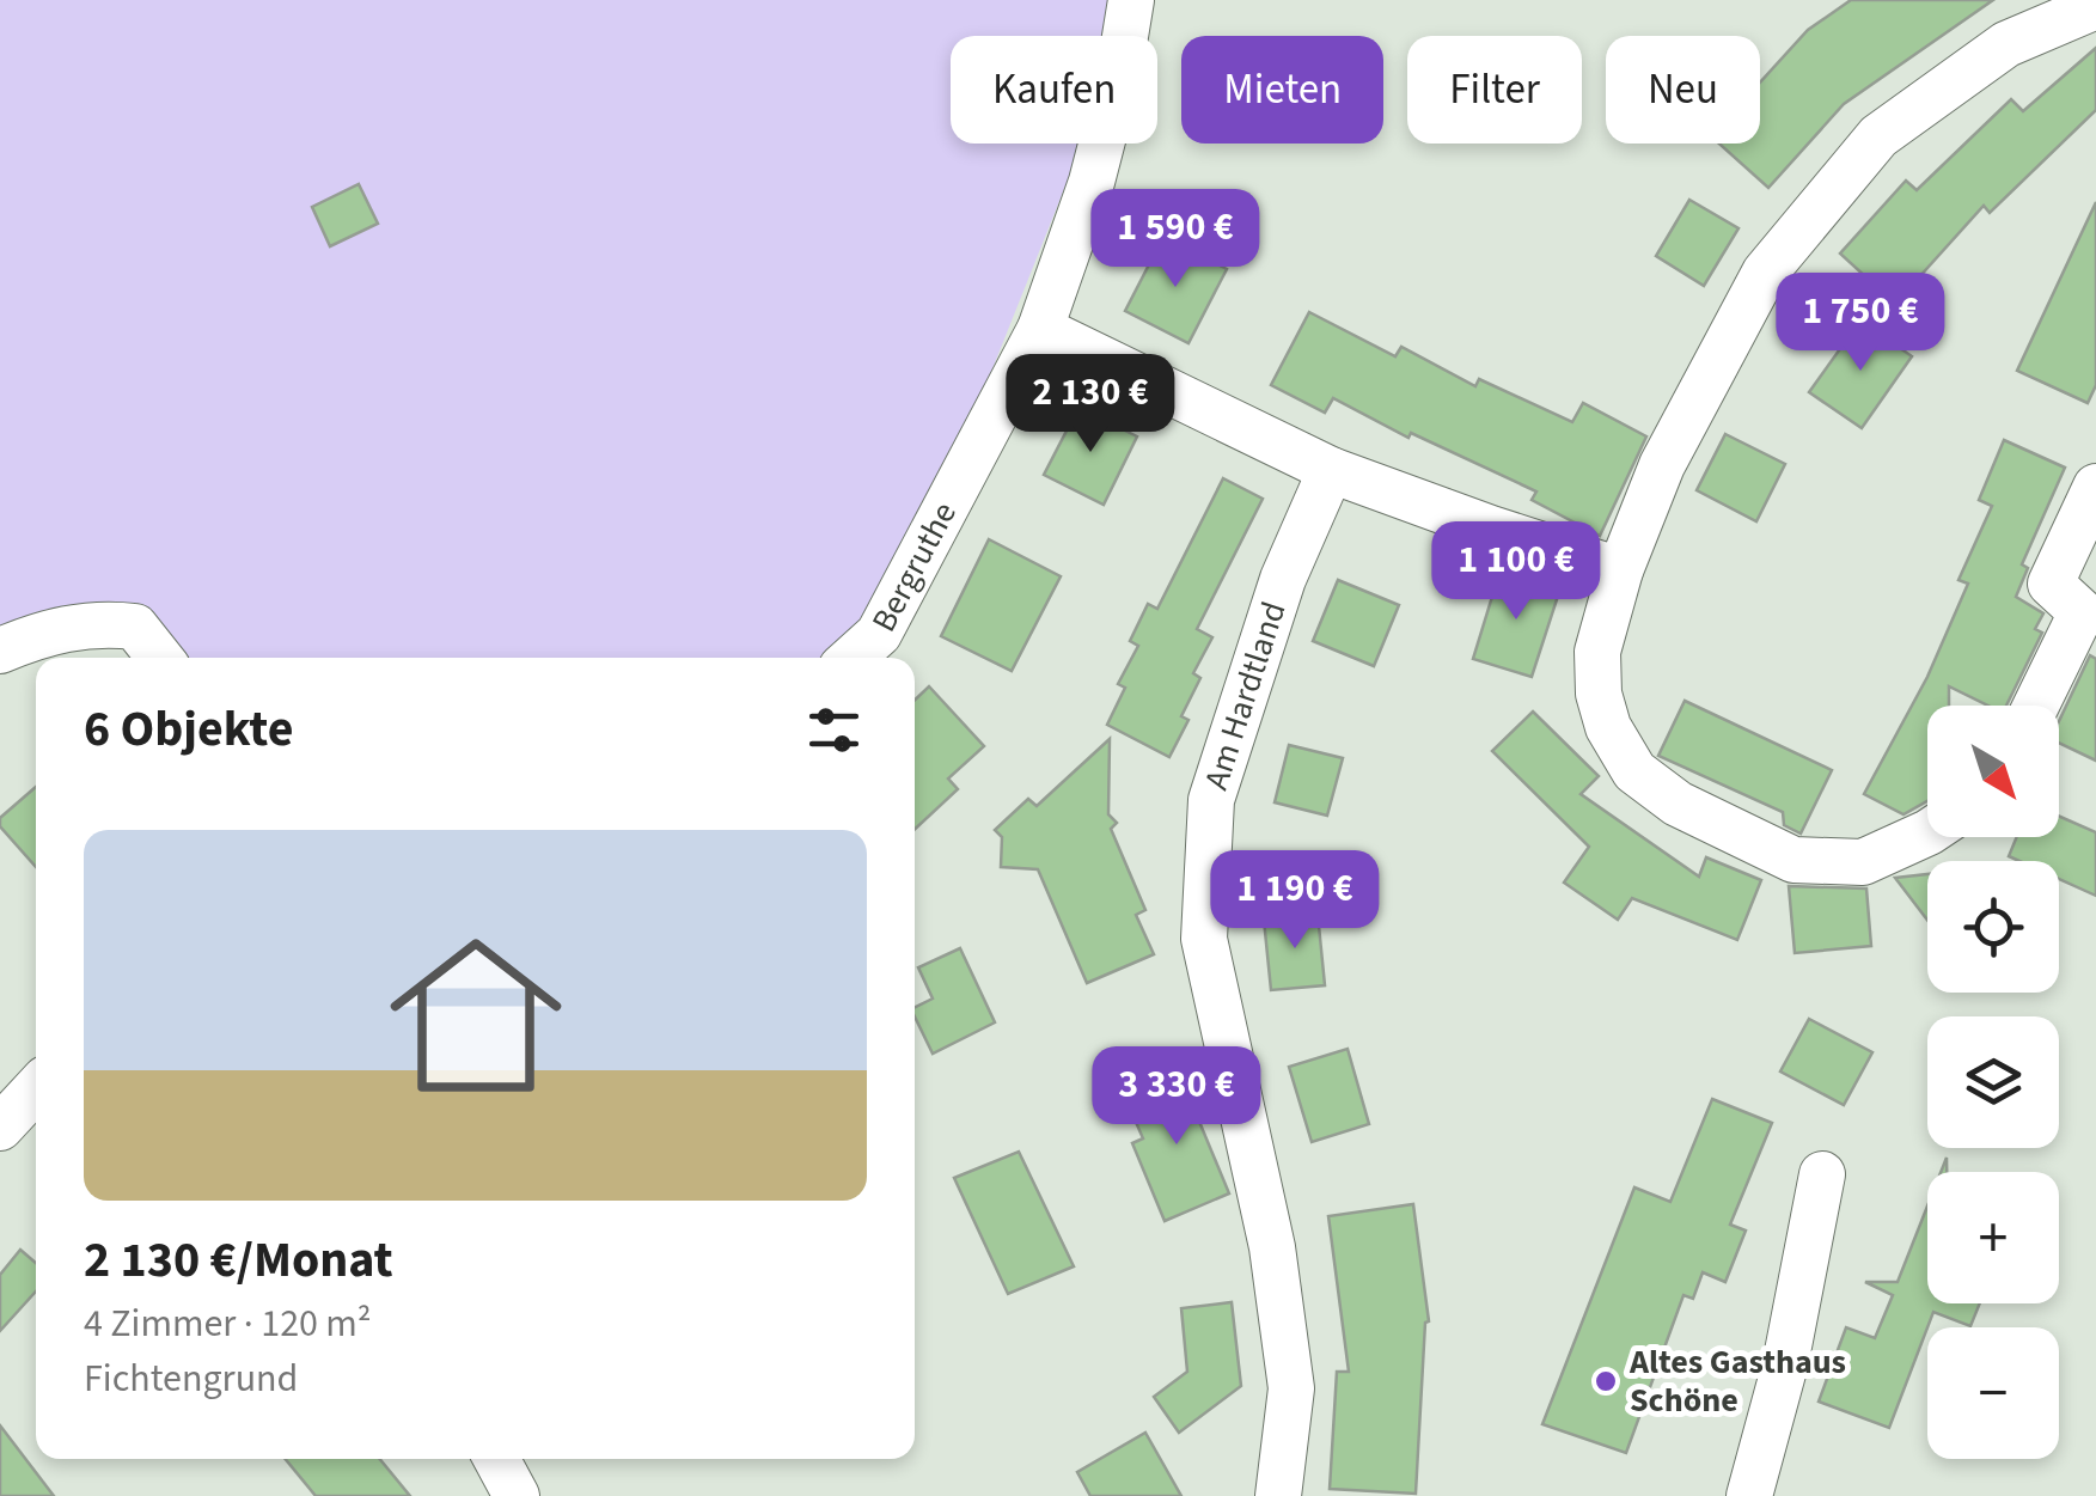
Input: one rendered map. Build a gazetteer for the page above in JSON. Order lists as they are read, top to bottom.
{
  "streets": {
    "street": ["Bergruthe", "Am Hardtland"]
  },
  "places": ["Altes Gasthaus Schöne"],
  "north": "bottom right",
  "page": {
    "chip": [
      "Kaufen",
      "Mieten",
      "Filter",
      "Neu"
    ],
    "price": [
      "1 590 €",
      "1 750 €",
      "2 130 €",
      "1 100 €",
      "1 190 €",
      "3 330 €"
    ],
    "heading": "6 Objekte",
    "map_buttons": ["+", "−"],
    "list": [
      {
        "name": "2 130 €/Monat",
        "note": "4 Zimmer · 120 m² · Fichtengrund"
      }
    ]
  }
}
